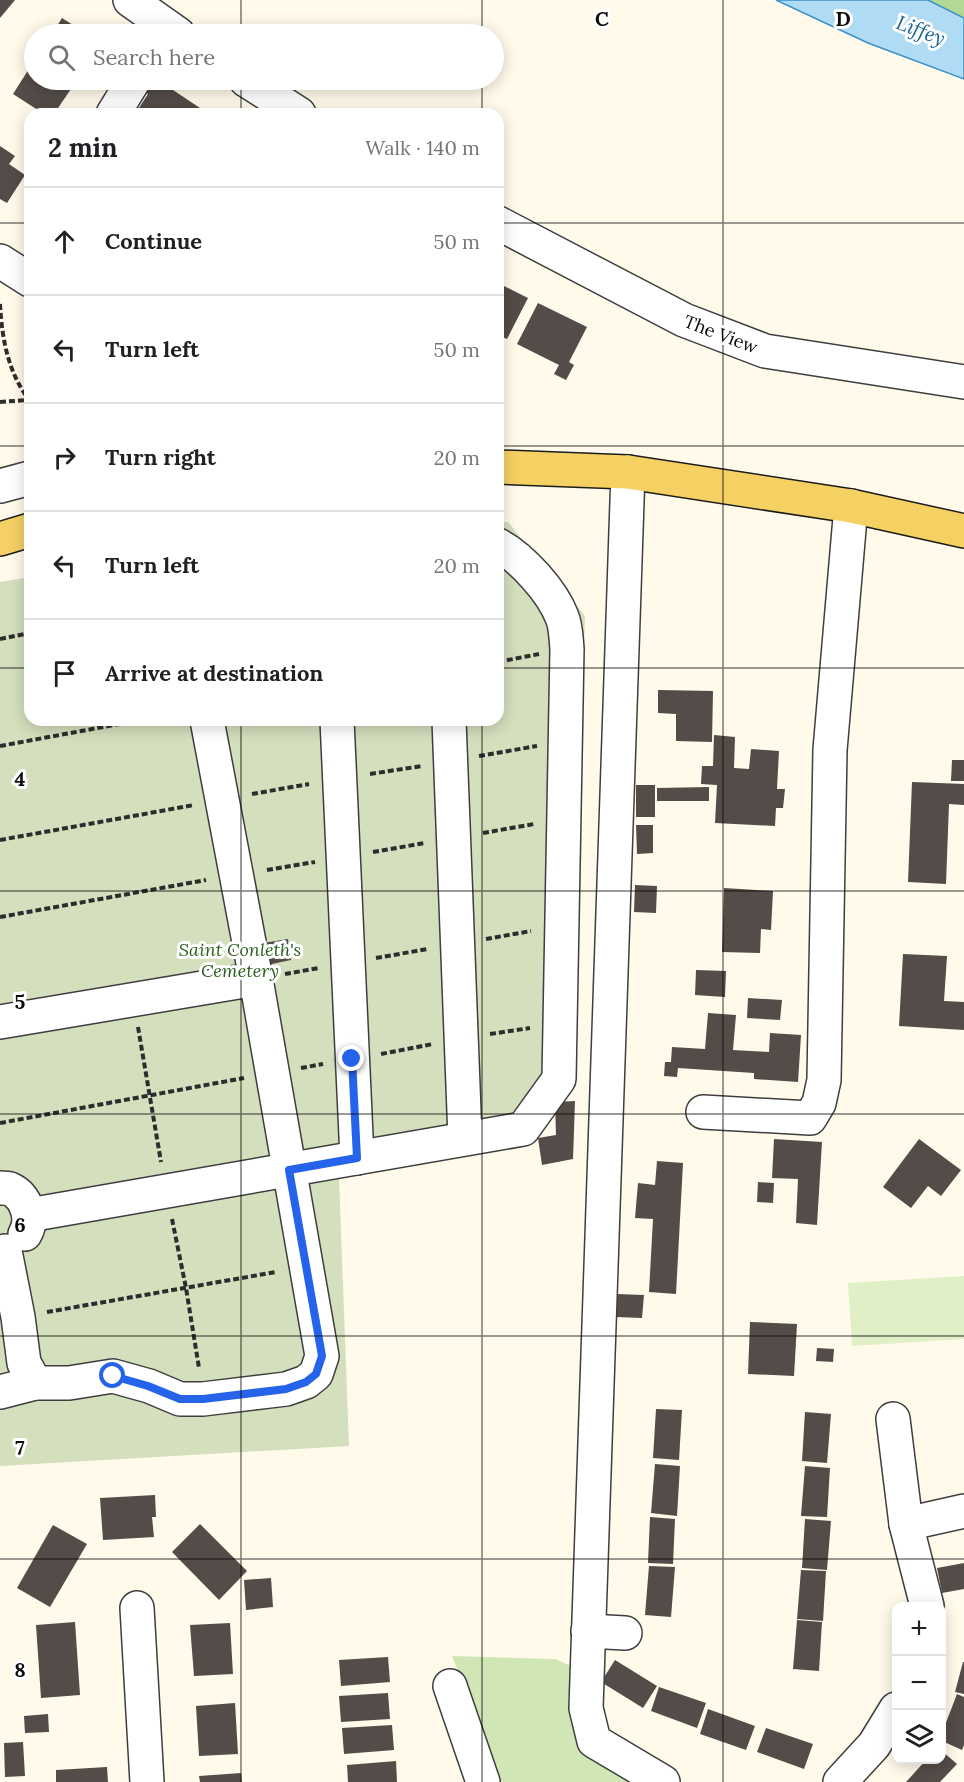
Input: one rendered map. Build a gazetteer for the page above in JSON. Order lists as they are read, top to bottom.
{
  "streets": {
    "street": ["The View"]
  },
  "water": ["Liffey"],
  "parks": ["Saint Conleth's Cemetery"],
  "page": {
    "search": "Search here",
    "heading": ["2 min", "Walk · 140 m"],
    "list": [
      ["Continue", "50 m"],
      ["Turn left", "50 m"],
      ["Turn right", "20 m"],
      ["Turn left", "20 m"],
      "Arrive at destination"
    ],
    "map_buttons": ["+", "−"]
  },
  "grid": {
    "columns": ["C", "D"],
    "rows": [
      "4",
      "5",
      "6",
      "7",
      "8"
    ]
  }
}
